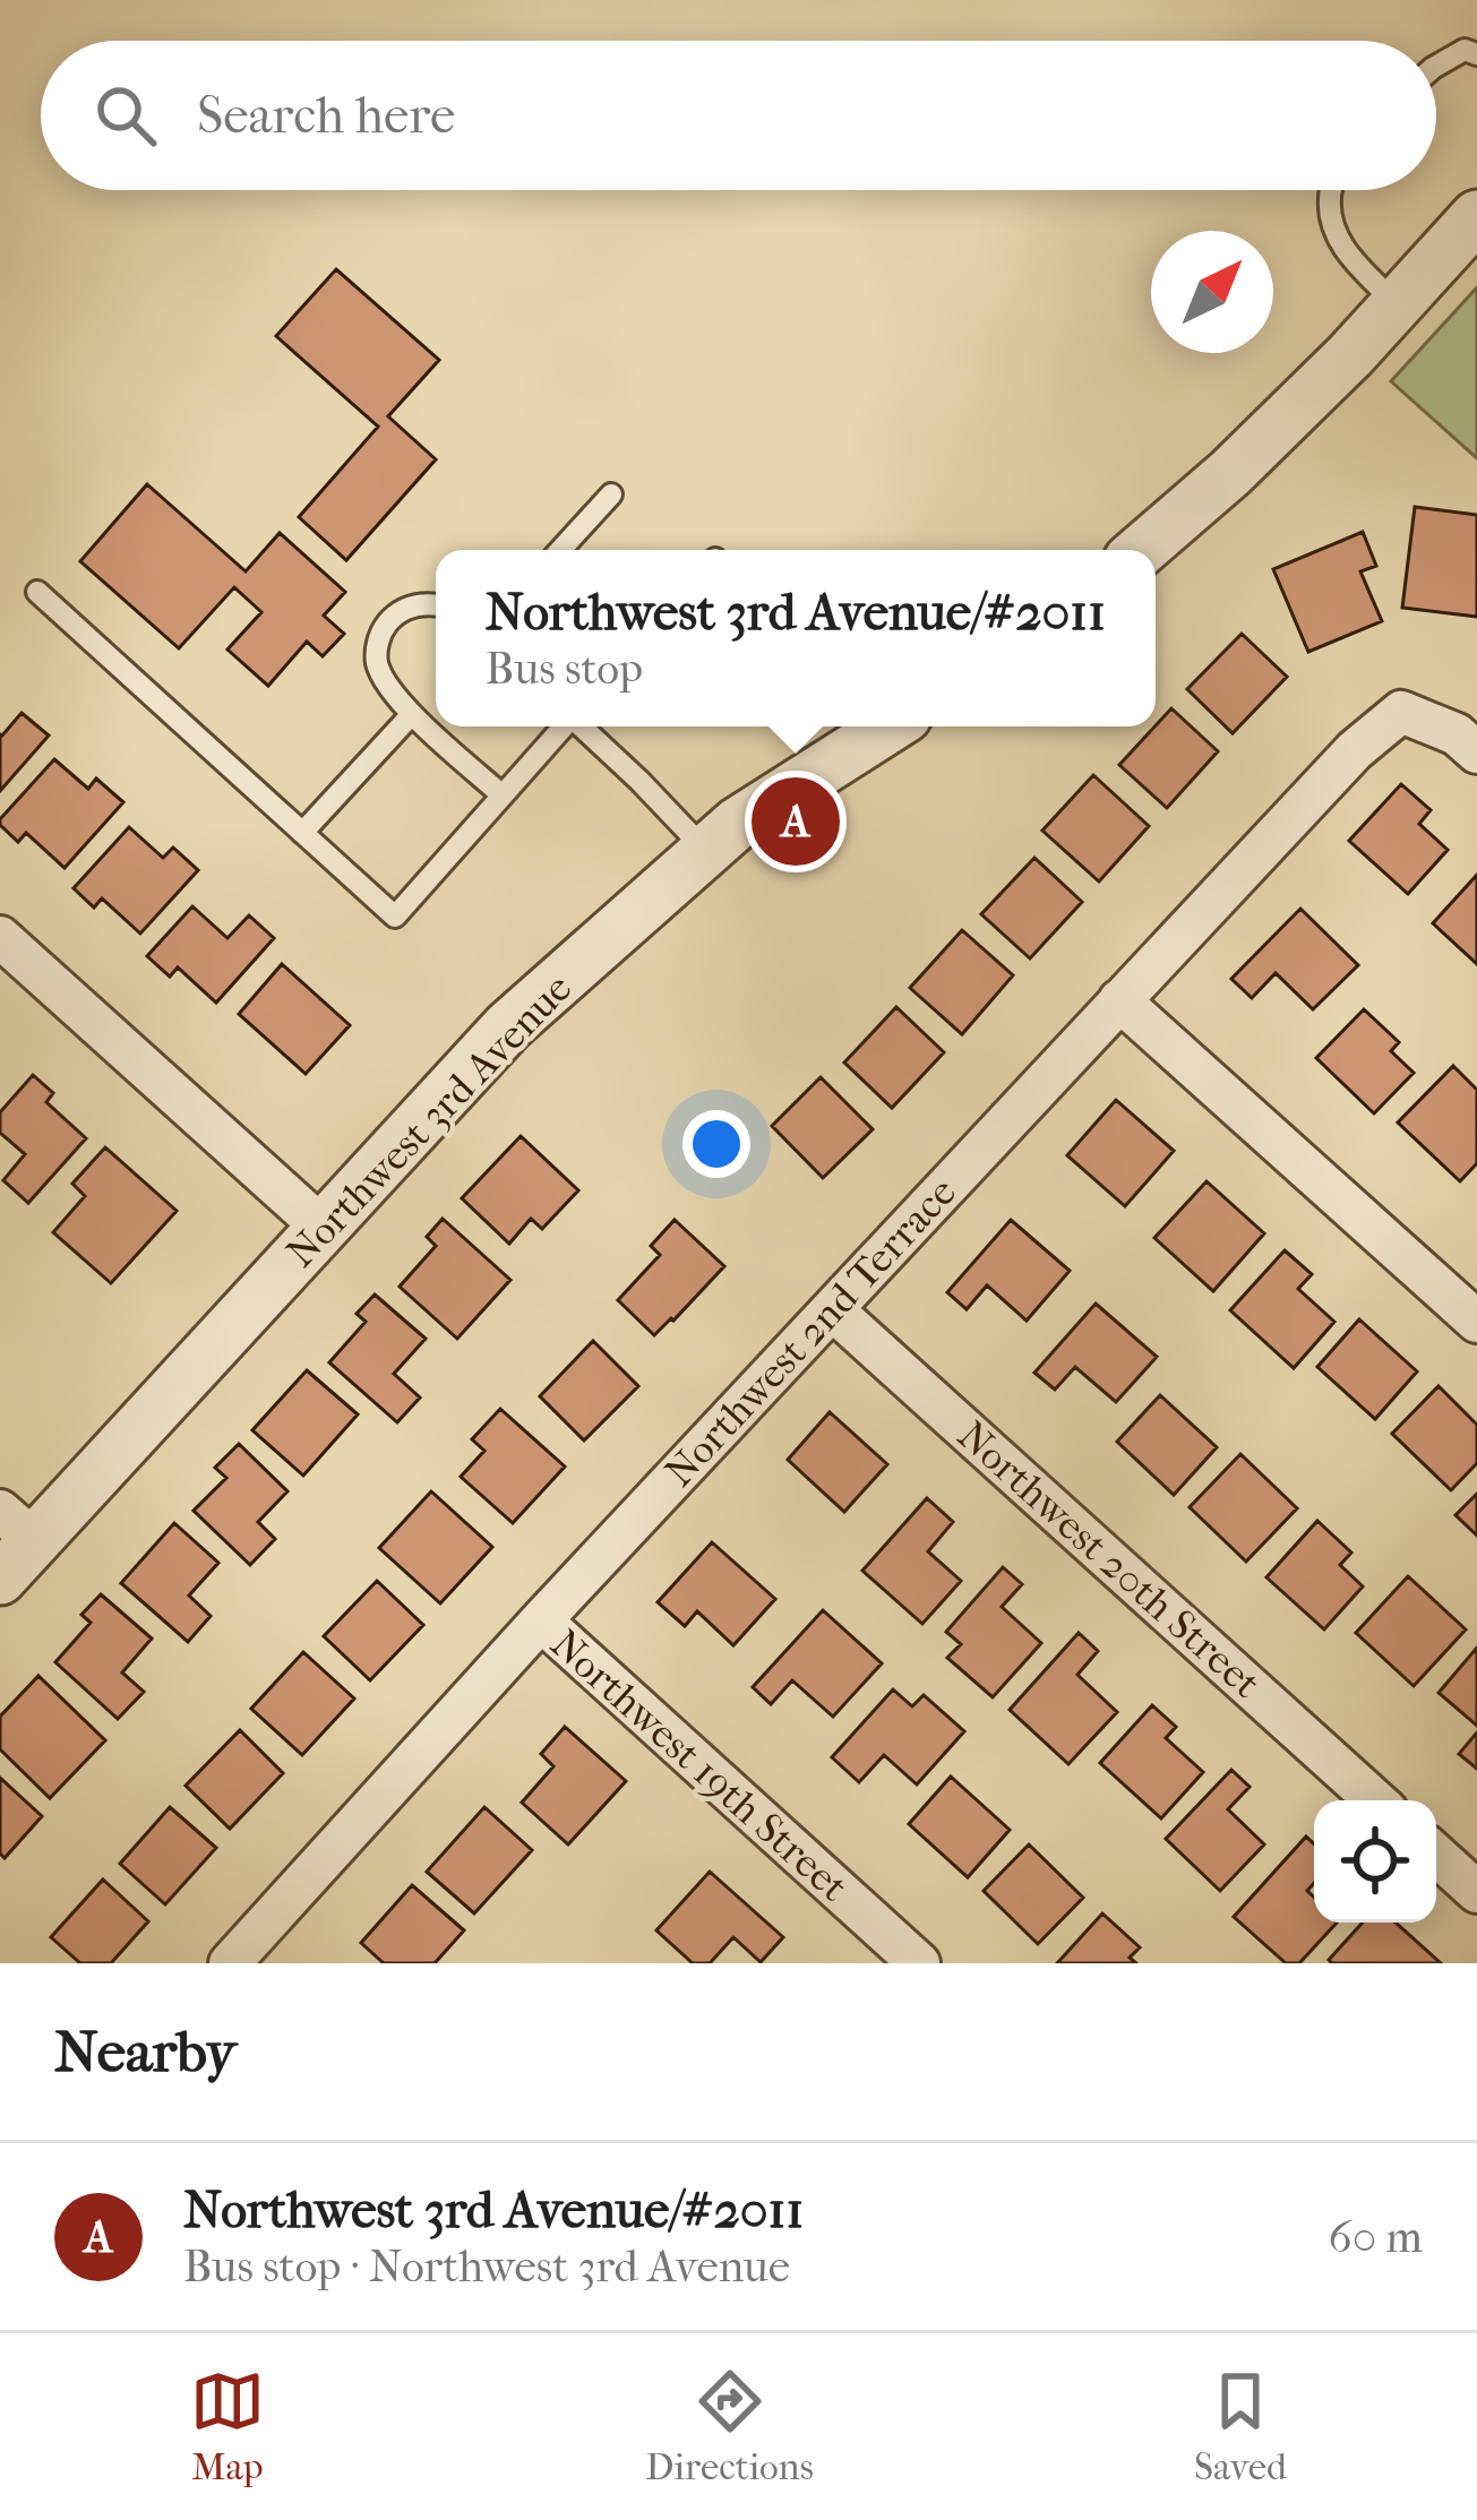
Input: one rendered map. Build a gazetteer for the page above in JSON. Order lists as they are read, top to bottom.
{
  "streets": {
    "street": [
      "Northwest 3rd Avenue",
      "Northwest 2nd Terrace",
      "Northwest 20th Street",
      "Northwest 19th Street"
    ]
  },
  "crossings": [
    ["Northwest 2nd Terrace", "Northwest 20th Street"],
    ["Northwest 2nd Terrace", "Northwest 19th Street"]
  ],
  "north": "top right",
  "page": {
    "search": "Search here",
    "popup": ["Northwest 3rd Avenue/#2011", "Bus stop"],
    "pins": "A",
    "heading": "Nearby",
    "list": [
      {
        "mark": "A",
        "name": "Northwest 3rd Avenue/#2011",
        "note": "Bus stop · Northwest 3rd Avenue",
        "value": "60 m"
      }
    ],
    "nav": ["Map", "Directions", "Saved"]
  }
}
